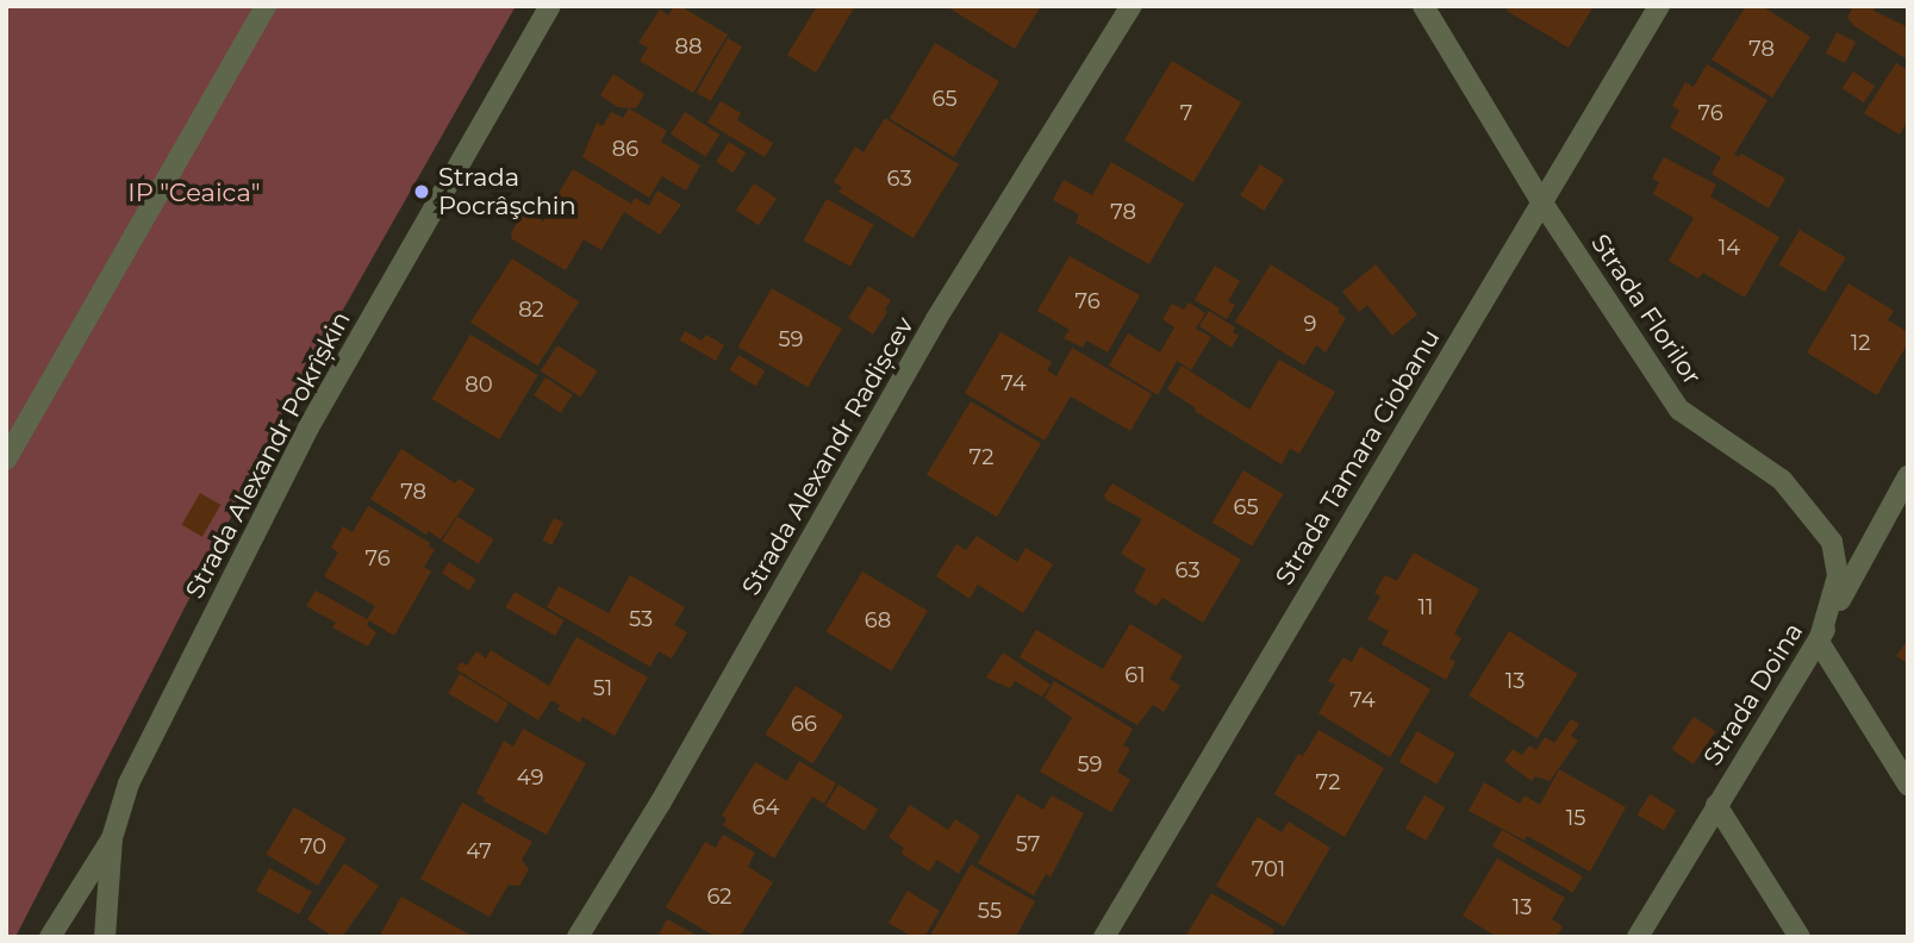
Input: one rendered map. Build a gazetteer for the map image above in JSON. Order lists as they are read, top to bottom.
{
  "streets": {
    "street": [
      "Strada Florilor",
      "Strada Alexandr Pokrîșkin",
      "Strada Alexandr Radișcev",
      "Strada Tamara Ciobanu",
      "Strada Doina"
    ]
  },
  "crossings": [
    ["Strada Florilor", "Strada Tamara Ciobanu"],
    ["Strada Florilor", "Strada Doina"]
  ],
  "parks": ["IP \"Ceaica\""],
  "places": ["Strada Pocrâşchin"],
  "house_numbers": [
    "88",
    "78",
    "65",
    "7",
    "76",
    "86",
    "63",
    "78",
    "14",
    "76",
    "82",
    "9",
    "59",
    "12",
    "74",
    "80",
    "72",
    "78",
    "65",
    "76",
    "63",
    "11",
    "53",
    "68",
    "61",
    "13",
    "51",
    "74",
    "66",
    "59",
    "49",
    "72",
    "64",
    "15",
    "57",
    "70",
    "47",
    "701",
    "62",
    "13",
    "55"
  ]
}
